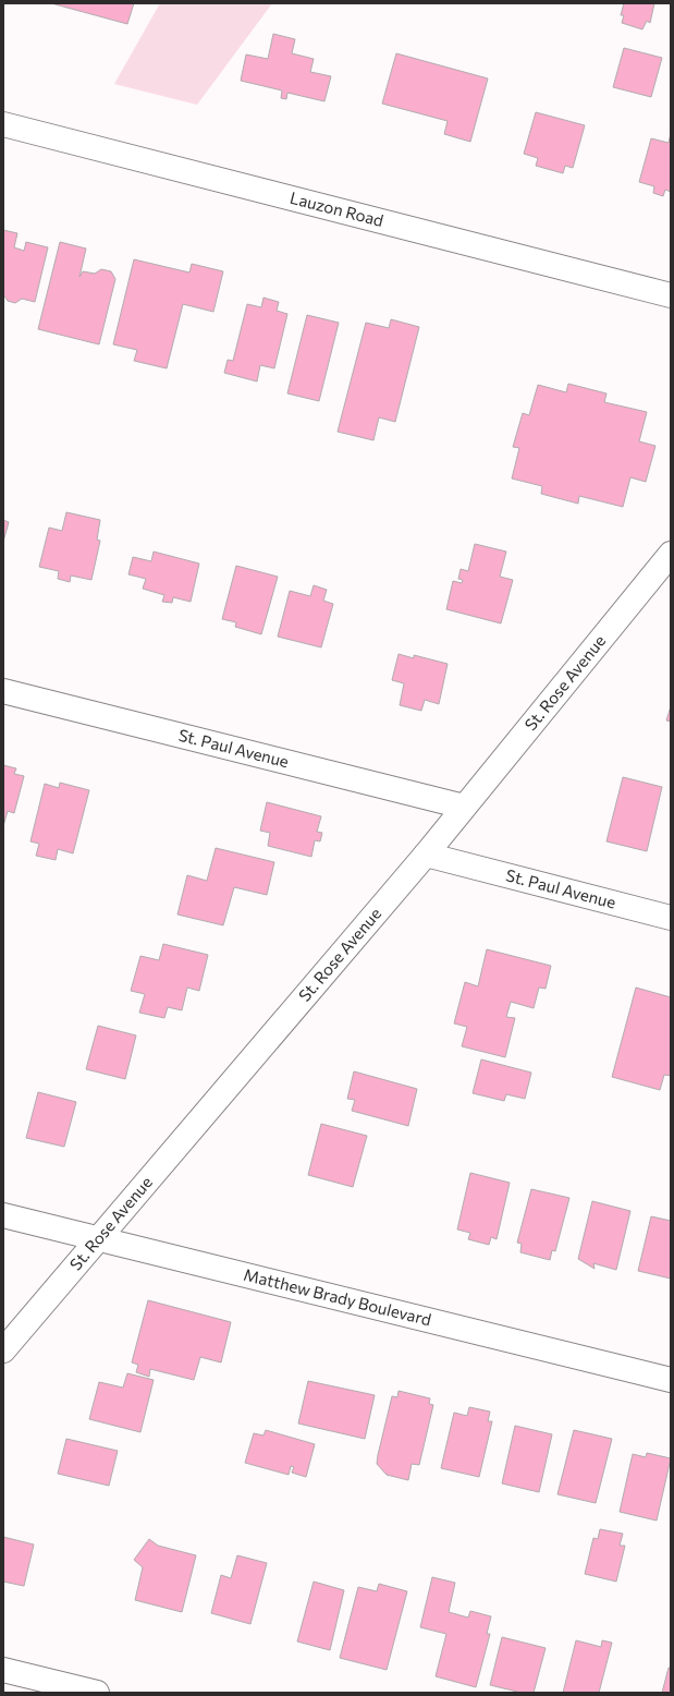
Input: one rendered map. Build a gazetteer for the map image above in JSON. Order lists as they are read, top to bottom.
{
  "streets": {
    "street": [
      "Lauzon Road",
      "St. Rose Avenue",
      "St. Paul Avenue",
      "Matthew Brady Boulevard"
    ]
  },
  "crossings": [
    ["St. Rose Avenue", "St. Paul Avenue"],
    ["St. Rose Avenue", "Matthew Brady Boulevard"]
  ]
}
